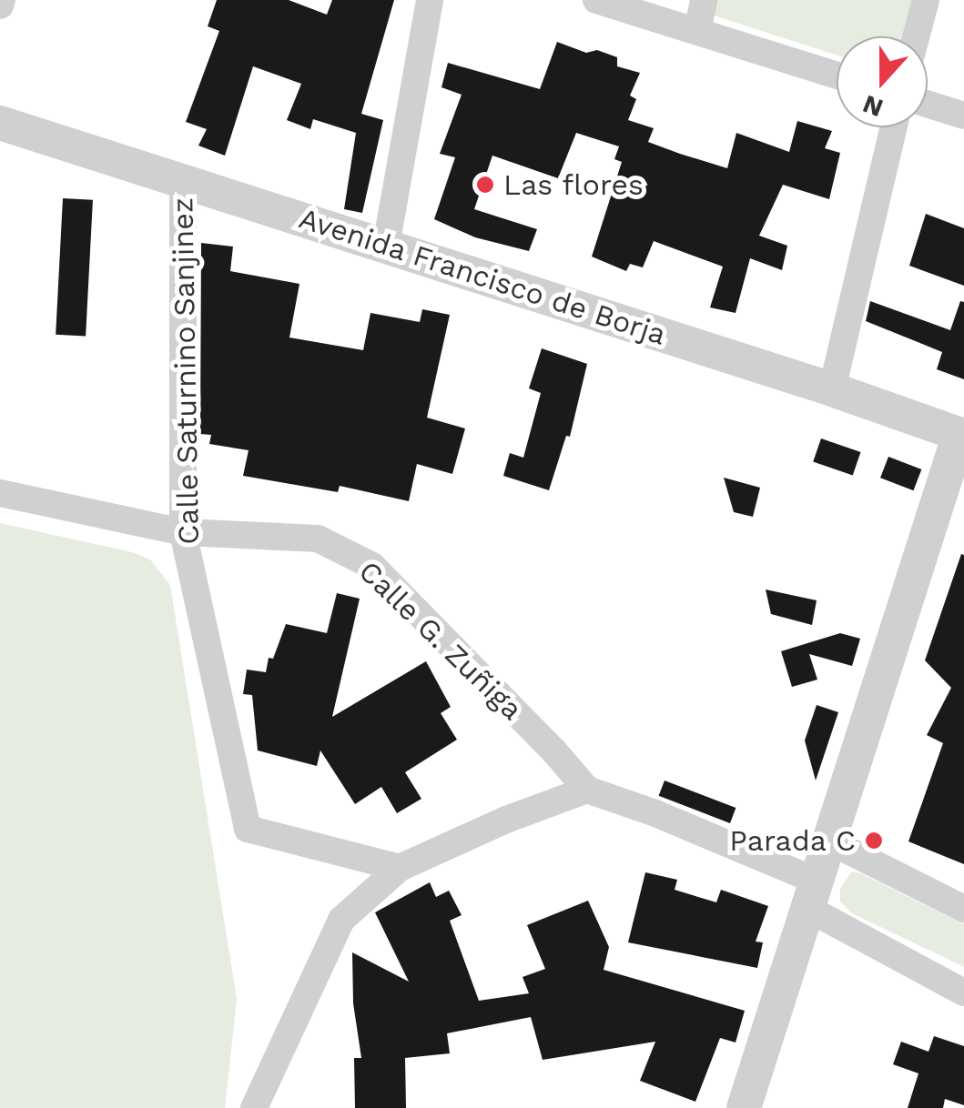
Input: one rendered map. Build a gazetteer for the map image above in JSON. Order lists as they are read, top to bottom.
{
  "streets": {
    "street": ["Avenida Francisco de Borja", "Calle Saturnino Sanjinez", "Calle G. Zuñiga"]
  },
  "crossings": [
    ["Avenida Francisco de Borja", "Calle Saturnino Sanjinez"],
    ["Calle Saturnino Sanjinez", "Calle G. Zuñiga"]
  ],
  "places": ["Las flores", "Parada C"],
  "north": "bottom"
}
